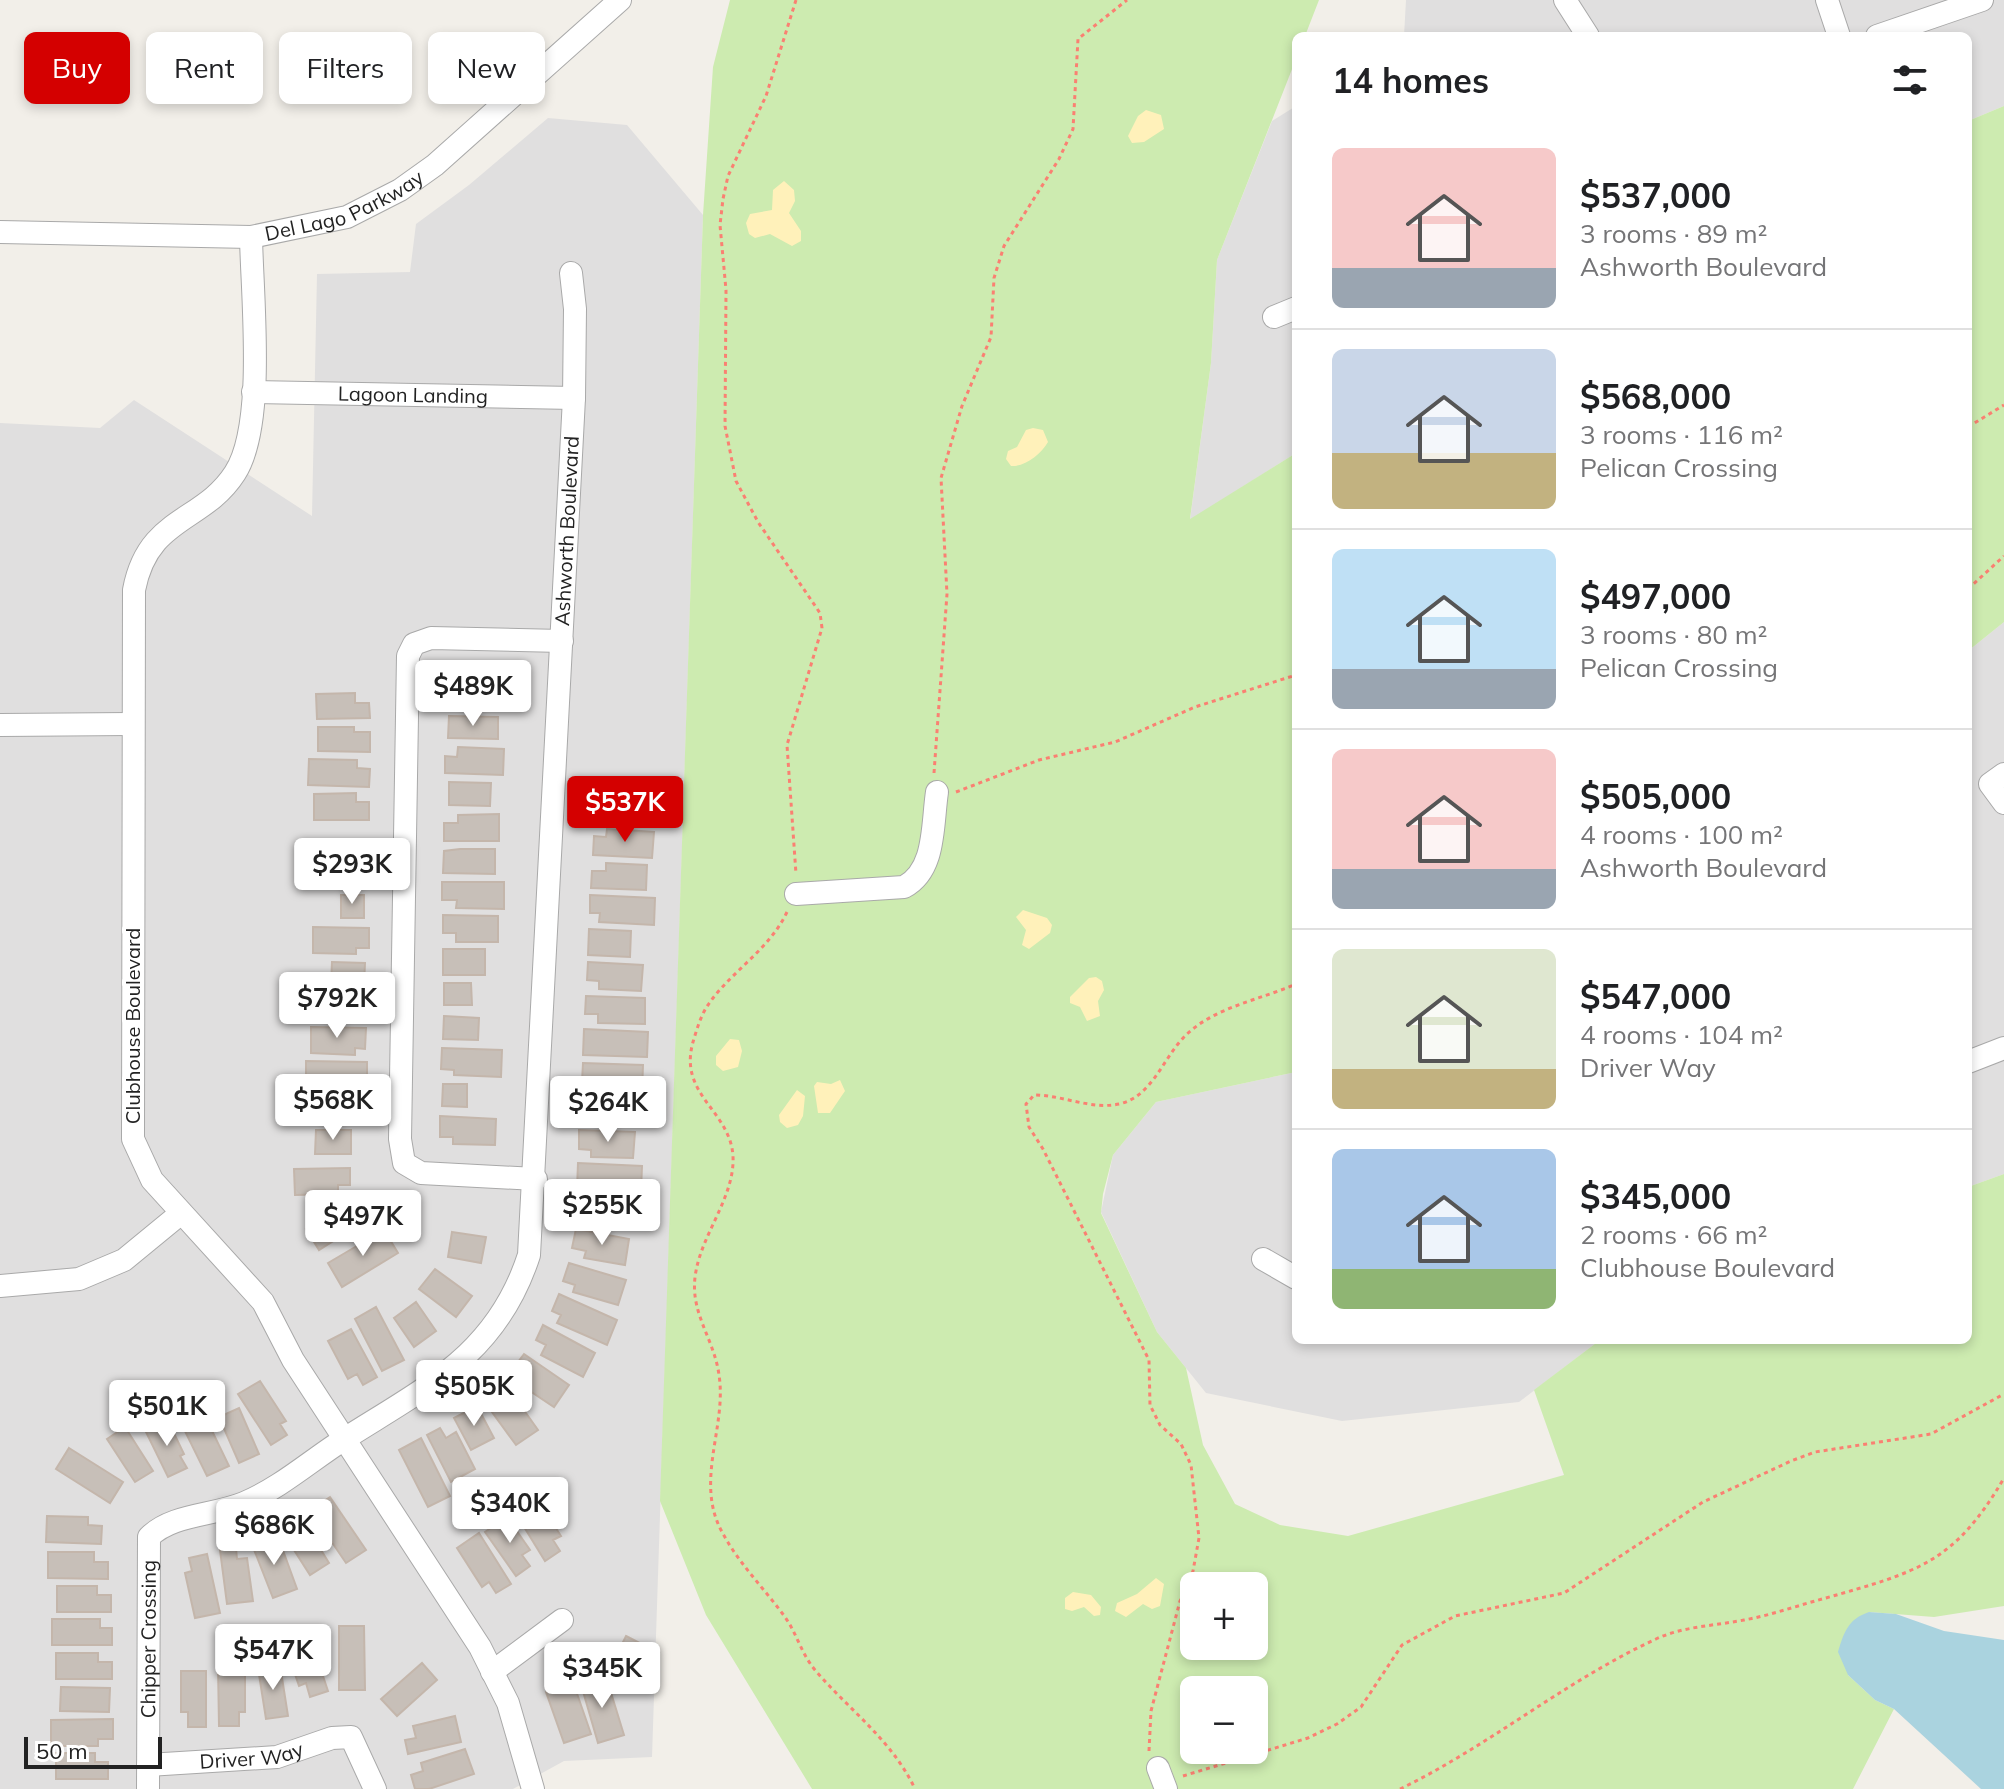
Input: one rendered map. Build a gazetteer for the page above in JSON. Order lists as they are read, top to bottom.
{
  "streets": {
    "street": [
      "Del Lago Parkway",
      "Lagoon Landing",
      "Ashworth Boulevard",
      "Clubhouse Boulevard",
      "Chipper Crossing",
      "Driver Way"
    ]
  },
  "crossings": [
    ["Del Lago Parkway", "Clubhouse Boulevard"],
    ["Lagoon Landing", "Ashworth Boulevard"],
    ["Lagoon Landing", "Clubhouse Boulevard"],
    ["Ashworth Boulevard", "Clubhouse Boulevard"],
    ["Ashworth Boulevard", "Chipper Crossing"],
    ["Chipper Crossing", "Driver Way"]
  ],
  "scale_bar": "50 m",
  "page": {
    "chip": [
      "Buy",
      "Rent",
      "Filters",
      "New"
    ],
    "heading": "14 homes",
    "list": [
      {
        "name": "$537,000",
        "note": "3 rooms · 89 m² · Ashworth Boulevard"
      },
      {
        "name": "$568,000",
        "note": "3 rooms · 116 m² · Pelican Crossing"
      },
      {
        "name": "$497,000",
        "note": "3 rooms · 80 m² · Pelican Crossing"
      },
      {
        "name": "$505,000",
        "note": "4 rooms · 100 m² · Ashworth Boulevard"
      },
      {
        "name": "$547,000",
        "note": "4 rooms · 104 m² · Driver Way"
      },
      {
        "name": "$345,000",
        "note": "2 rooms · 66 m² · Clubhouse Boulevard"
      }
    ],
    "price": [
      "$489K",
      "$537K",
      "$293K",
      "$792K",
      "$568K",
      "$264K",
      "$255K",
      "$497K",
      "$505K",
      "$501K",
      "$340K",
      "$686K",
      "$547K",
      "$345K"
    ],
    "map_buttons": ["+", "−"],
    "scale": "50 m"
  }
}
